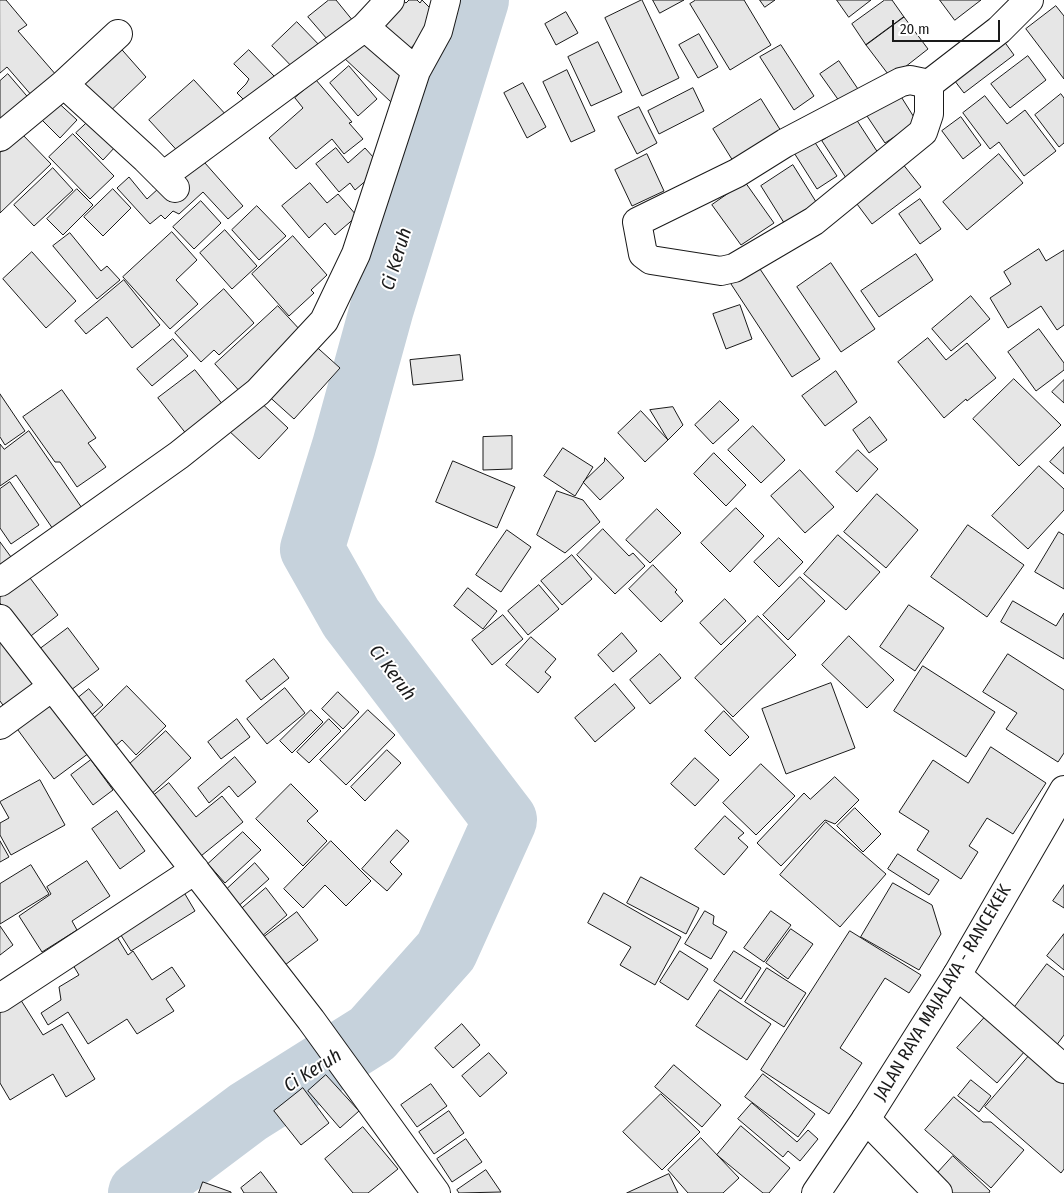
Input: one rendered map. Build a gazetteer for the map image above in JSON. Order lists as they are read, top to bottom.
{
  "streets": {
    "street": ["JALAN RAYA MAJALAYA - RANCEKEK"]
  },
  "water": ["Ci Keruh"],
  "scale_bar": "20 m"
}
